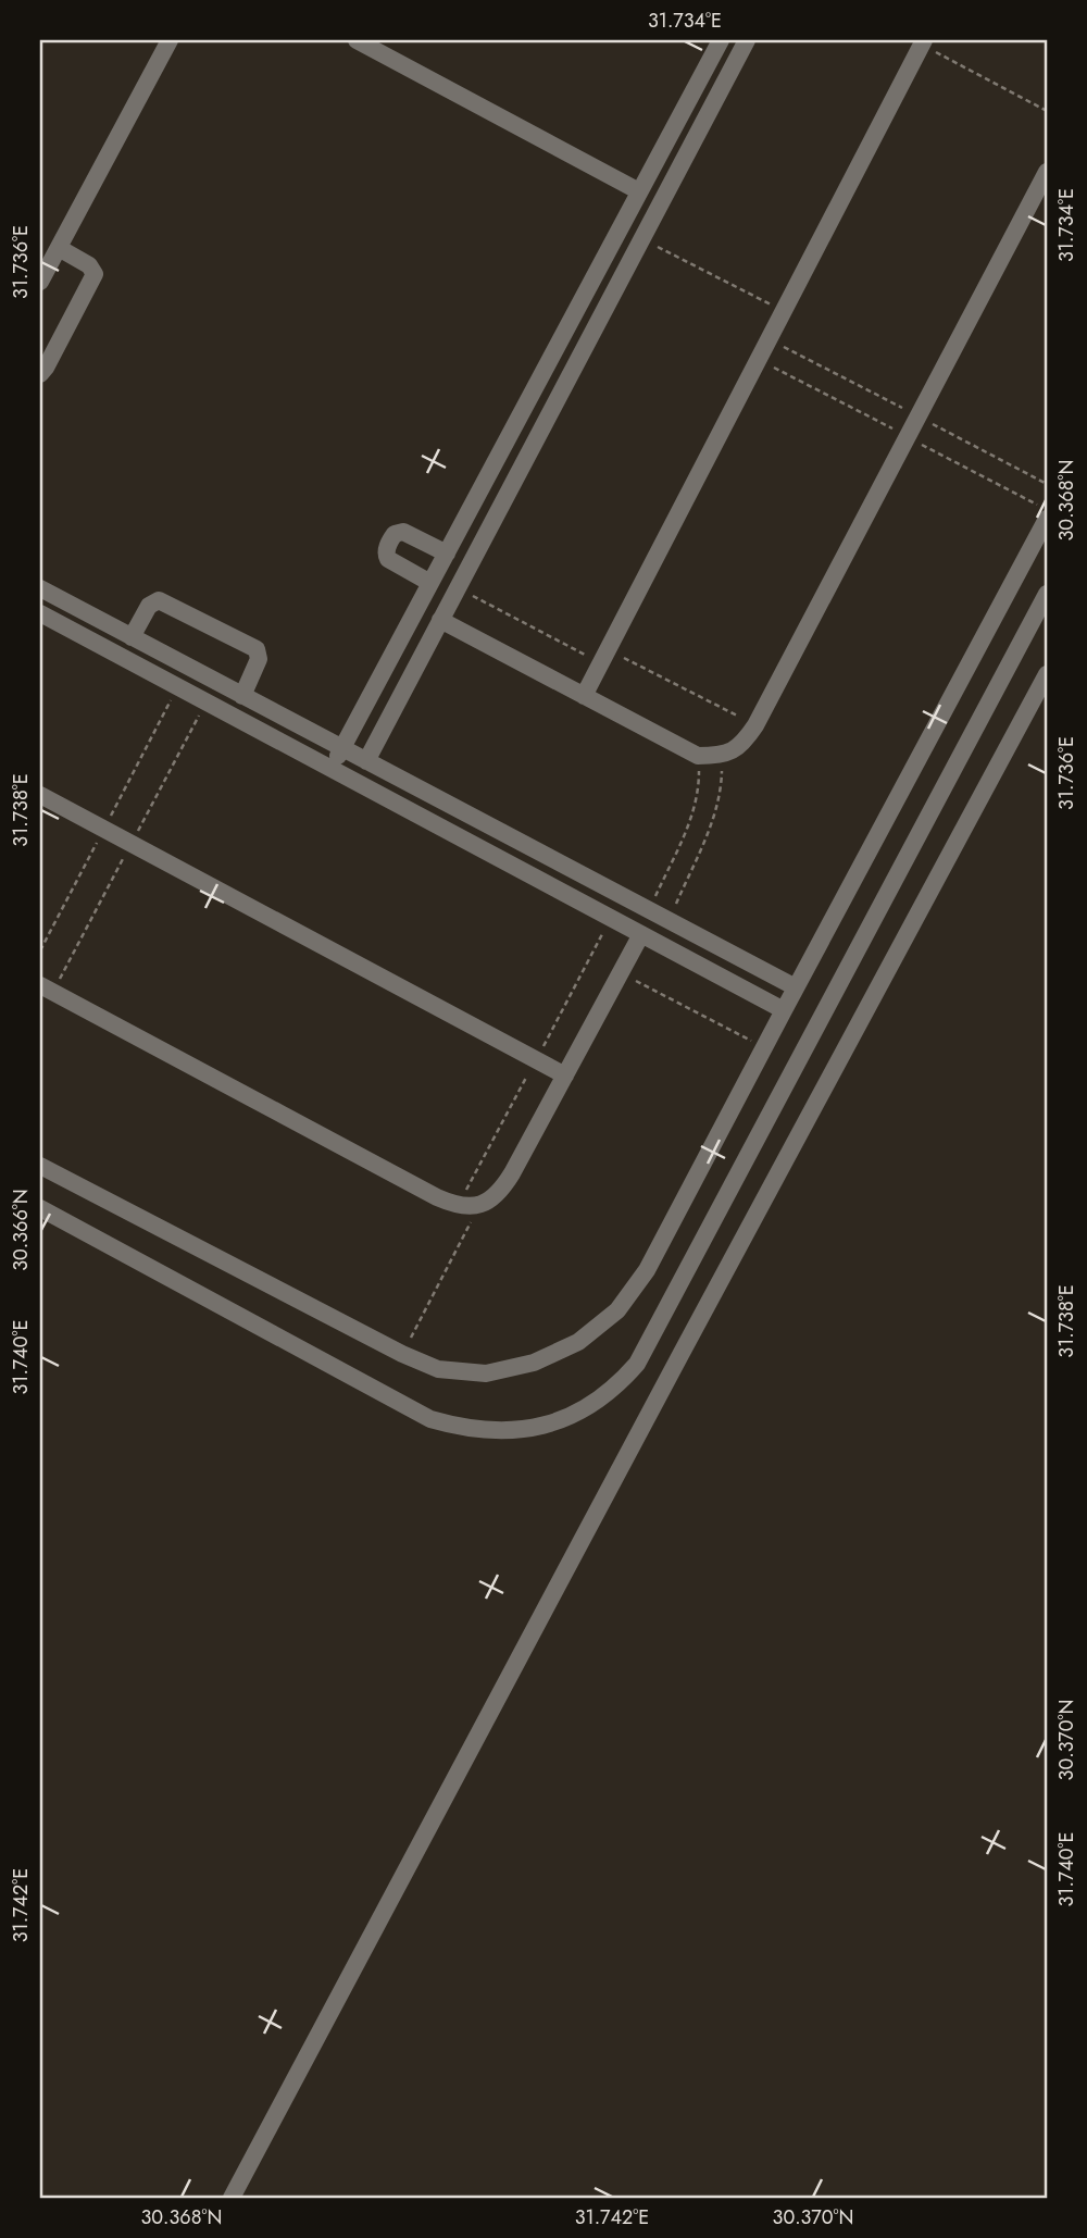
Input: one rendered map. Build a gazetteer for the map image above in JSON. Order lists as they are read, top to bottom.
{
  "coordinates": [
    "31.734°E",
    "31.736°E",
    "30.368°N",
    "31.738°E",
    "30.366°N",
    "31.740°E",
    "30.370°N",
    "31.742°E"
  ]
}
